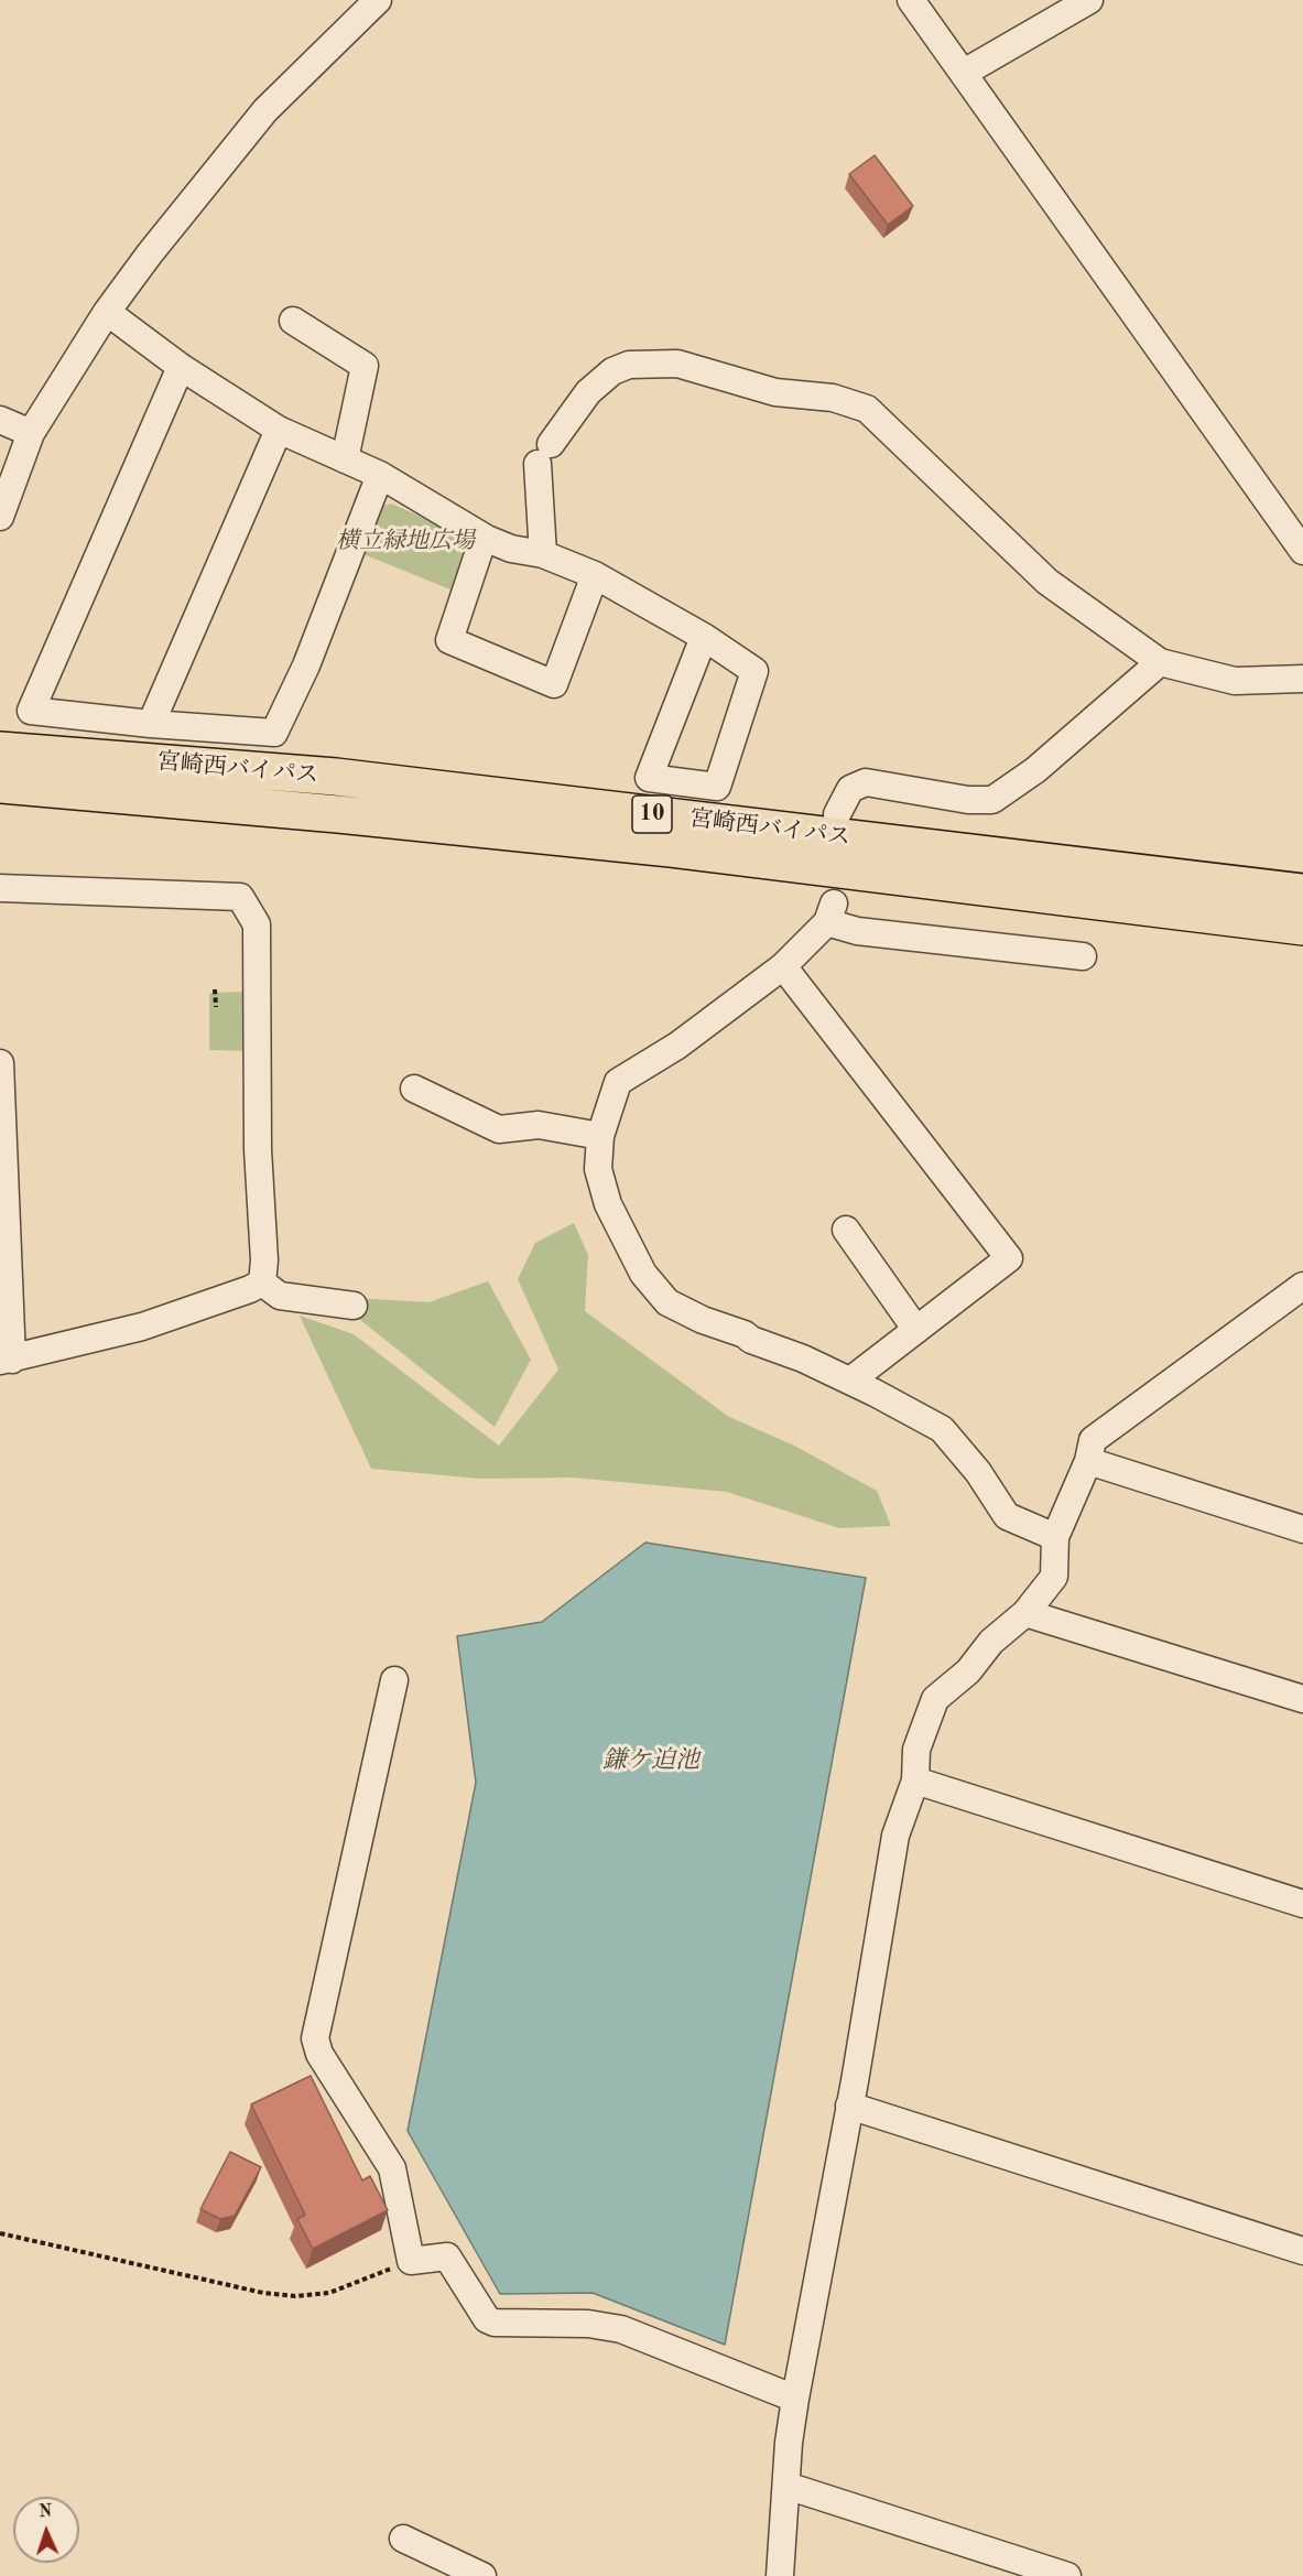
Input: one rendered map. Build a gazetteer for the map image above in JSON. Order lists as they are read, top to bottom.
{
  "streets": {
    "highway": ["宮崎西バイパス", "10"]
  },
  "water": ["鎌ケ迫池"],
  "parks": ["横立緑地広場"],
  "north": "top"
}
